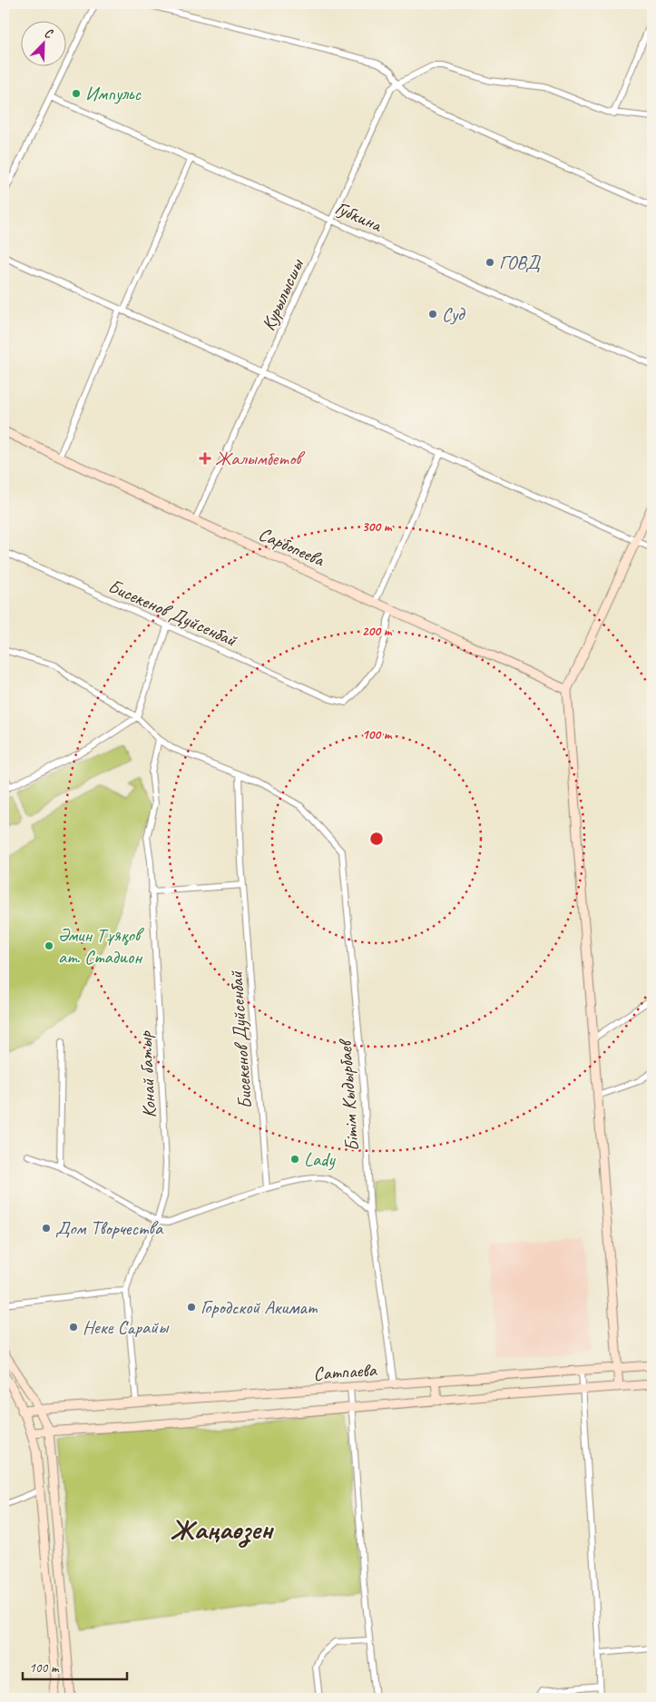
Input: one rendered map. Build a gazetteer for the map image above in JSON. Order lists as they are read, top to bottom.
{
  "streets": {
    "street": [
      "Губкина",
      "Курылысшы",
      "Сарбопеева",
      "Бисекенов Дуйсенбай",
      "Конай батыр",
      "Бiтiм Кыдырбаев",
      "Сатпаева"
    ]
  },
  "crossings": [
    ["Губкина", "Курылысшы"],
    ["Курылысшы", "Сарбопеева"],
    ["Сарбопеева", "Бисекенов Дуйсенбай"],
    ["Бисекенов Дуйсенбай", "Бiтiм Кыдырбаев"],
    ["Конай батыр", "Бiтiм Кыдырбаев"],
    ["Конай батыр", "Сатпаева"],
    ["Бiтiм Кыдырбаев", "Сатпаева"]
  ],
  "districts": ["Жаңаөзен"],
  "places": {
    "other": [
      "Импульс",
      "ГОВД",
      "Суд",
      "Әмин Тұяқов ат. Стадион",
      "Lady",
      "Дом Творчества",
      "Городской Акимат",
      "Неке Сарайы"
    ],
    "health": ["Жалымбетов"]
  },
  "scale_bar": "100 m",
  "north": "top right",
  "rings": ["300 m", "200 m", "100 m"]
}
